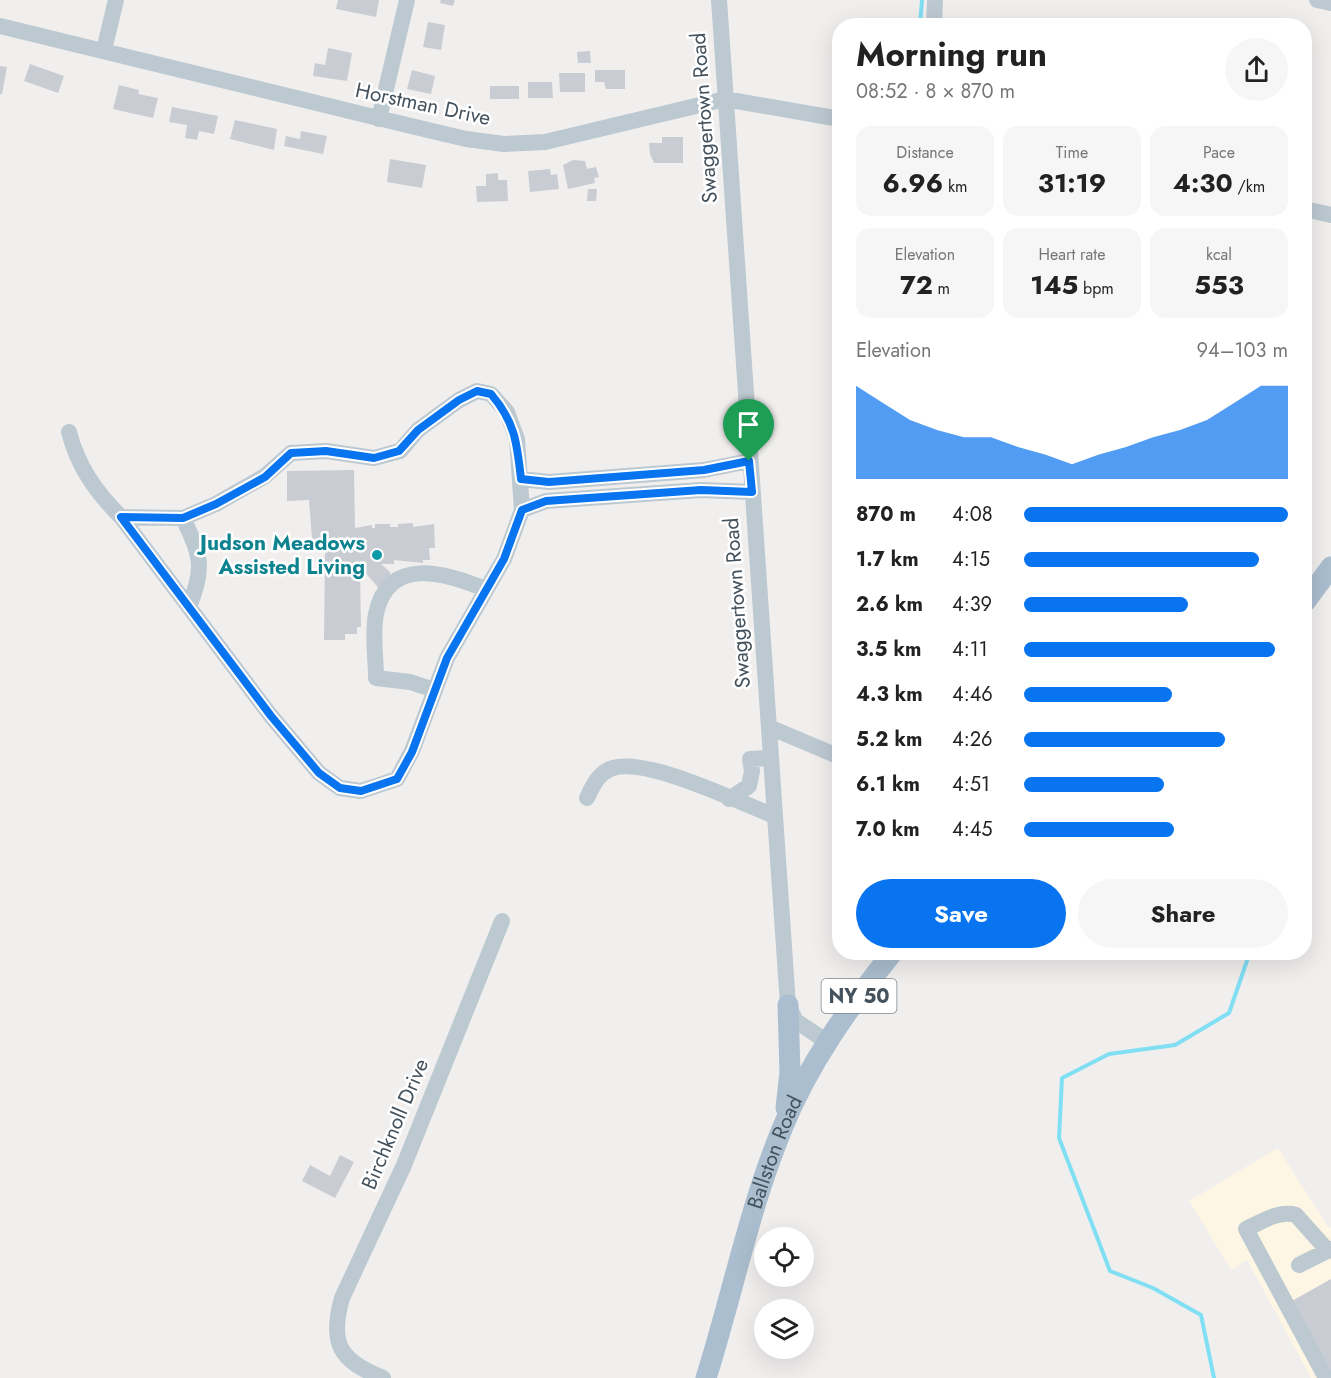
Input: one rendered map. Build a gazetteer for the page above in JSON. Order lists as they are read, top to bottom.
{
  "streets": {
    "main road": ["NY 50", "Ballston Road"],
    "street": ["Horstman Drive", "Swaggertown Road", "Birchknoll Drive"]
  },
  "crossings": [
    ["Horstman Drive", "Swaggertown Road"]
  ],
  "places": ["Judson Meadows Assisted Living"],
  "page": {
    "heading": ["Morning run", "08:52 · 8 × 870 m"],
    "stats": [
      ["Distance", "6.96 km"],
      ["Time", "31:19"],
      ["Pace", "4:30 /km"],
      ["Elevation", "72 m"],
      ["Heart rate", "145 bpm"],
      ["kcal", "553"]
    ],
    "chart": ["Elevation", "94–103 m"],
    "list": [
      {
        "name": "870 m",
        "note": "4:08"
      },
      {
        "name": "1.7 km",
        "note": "4:15"
      },
      {
        "name": "2.6 km",
        "note": "4:39"
      },
      {
        "name": "3.5 km",
        "note": "4:11"
      },
      {
        "name": "4.3 km",
        "note": "4:46"
      },
      {
        "name": "5.2 km",
        "note": "4:26"
      },
      {
        "name": "6.1 km",
        "note": "4:51"
      },
      {
        "name": "7.0 km",
        "note": "4:45"
      }
    ],
    "buttons": ["Save", "Share"]
  }
}
